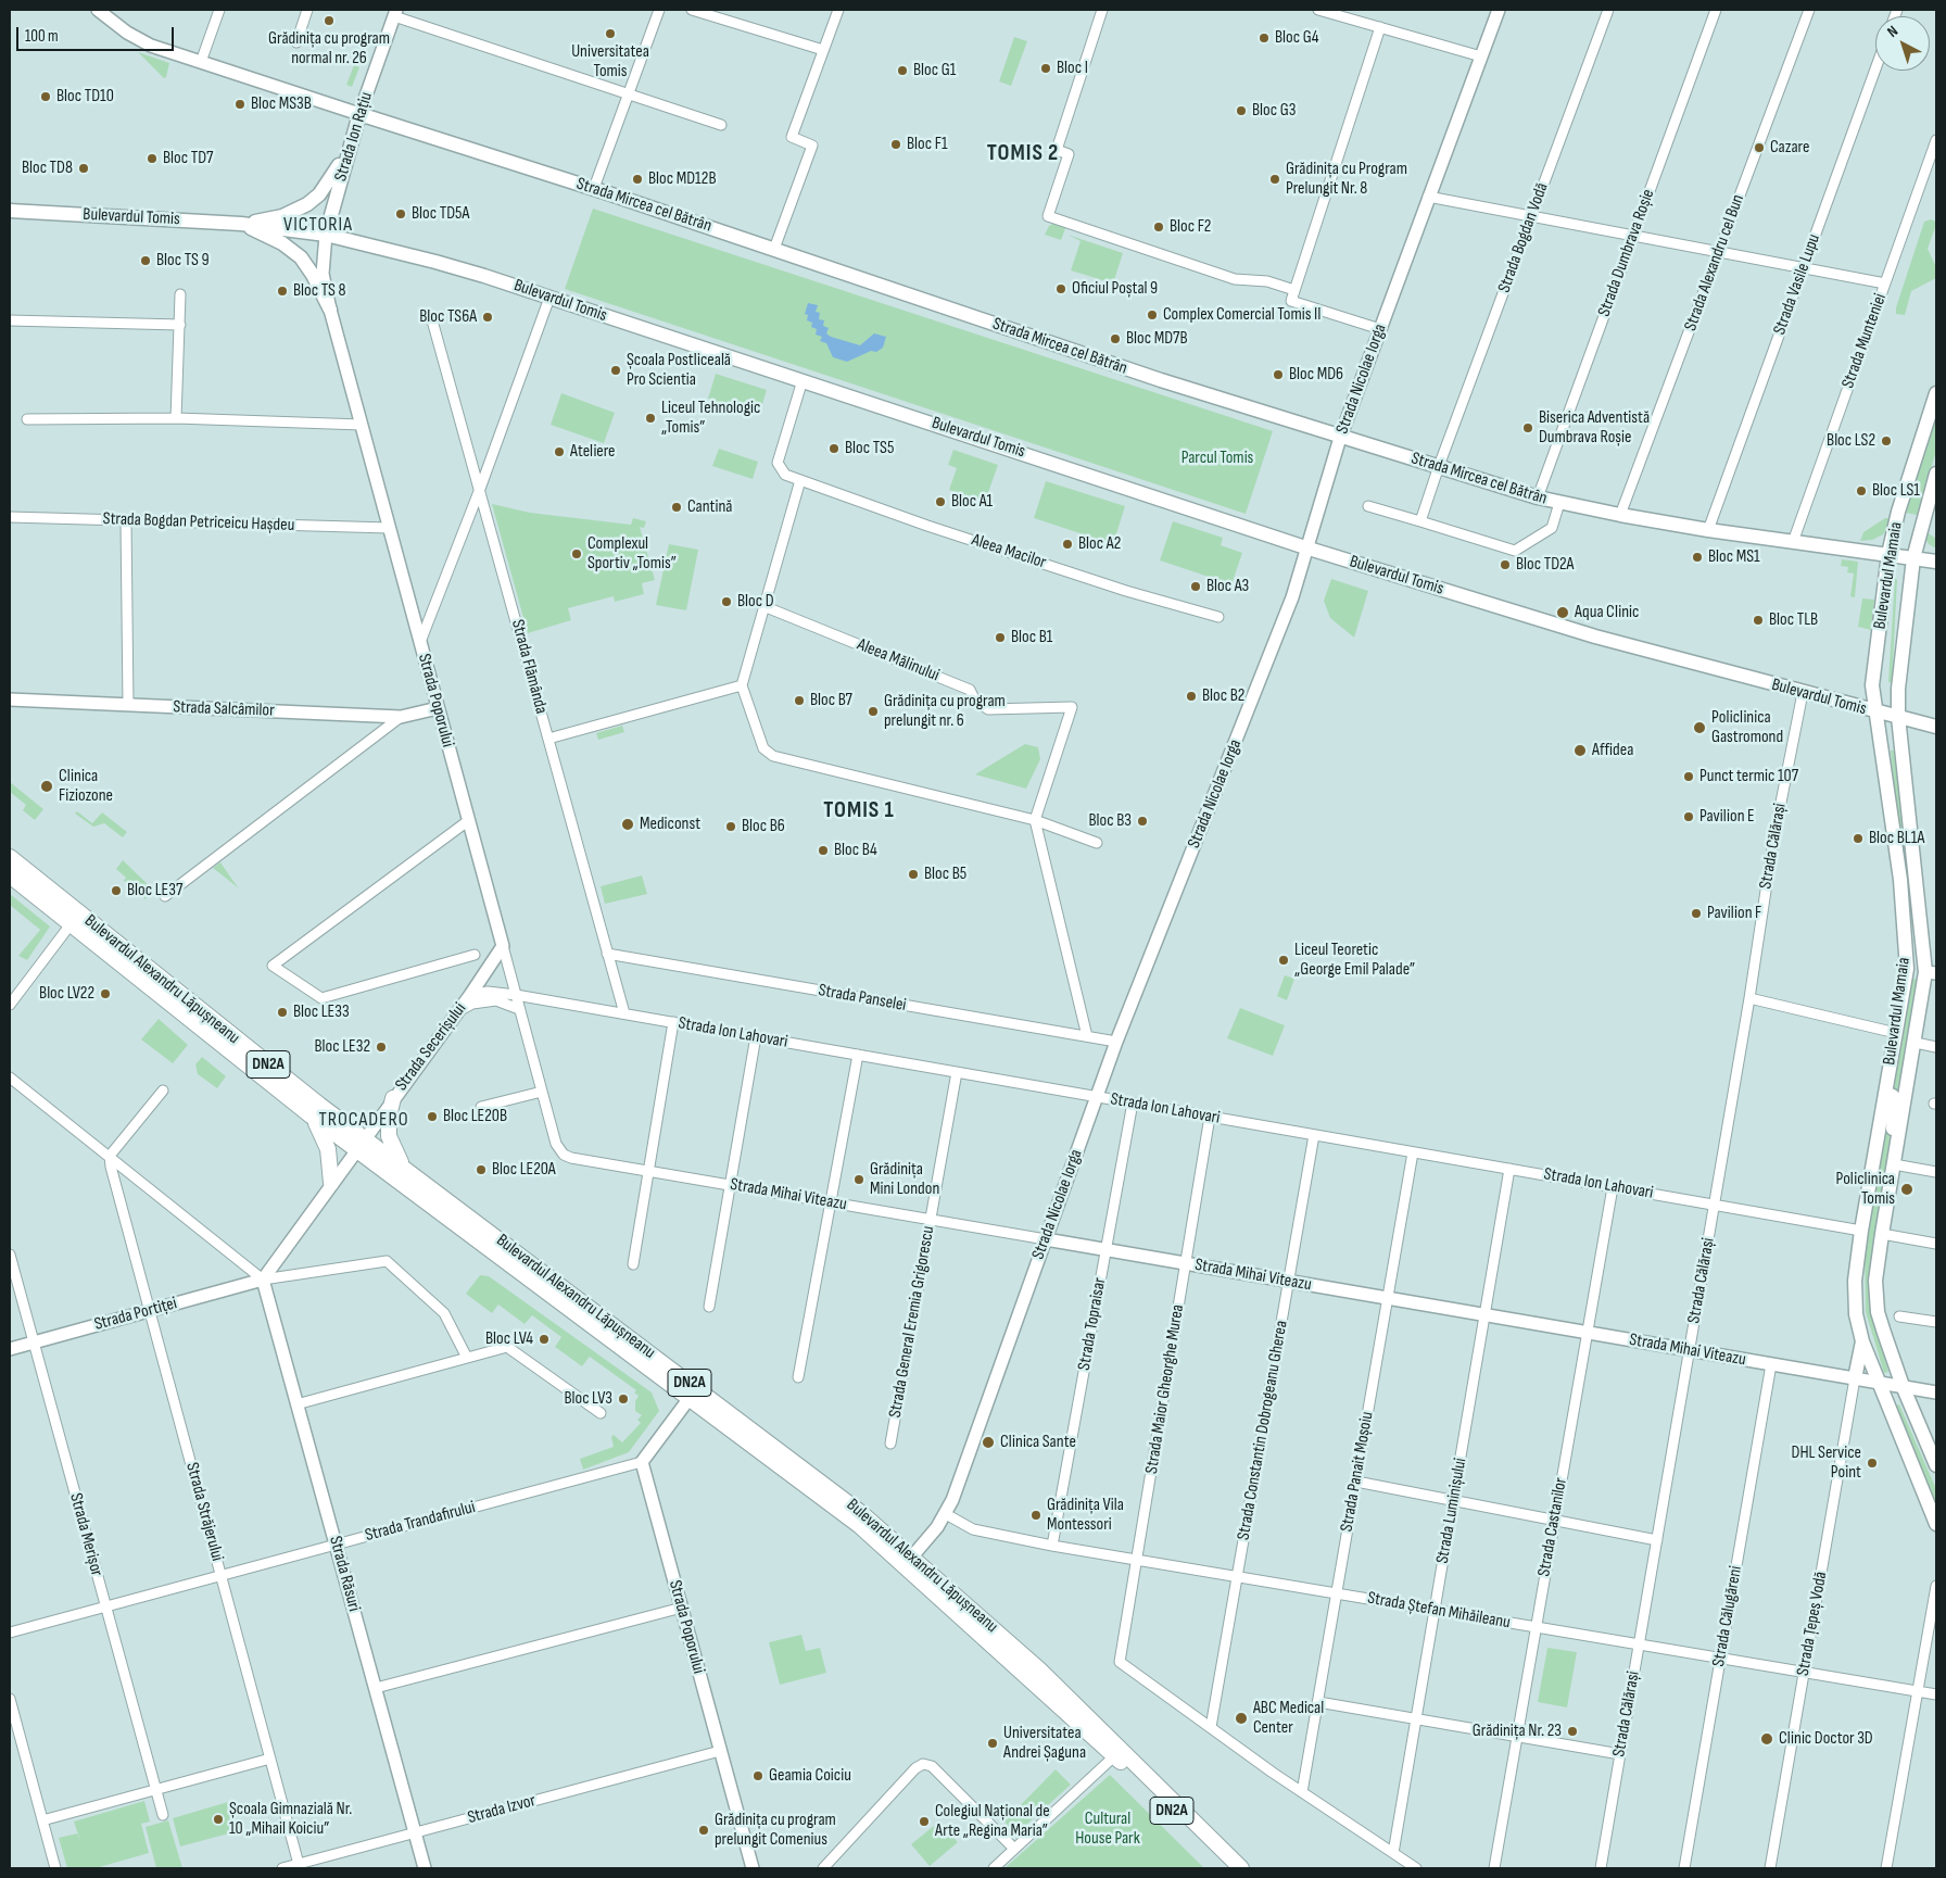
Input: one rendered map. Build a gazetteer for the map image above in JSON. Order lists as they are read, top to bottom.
{
  "streets": {
    "main road": [
      "Strada Ion Rațiu",
      "Strada Mircea cel Bătrân",
      "Bulevardul Tomis",
      "Bulevardul Mamaia",
      "Bulevardul Alexandru Lăpușneanu",
      "DN2A"
    ],
    "street": [
      "Strada Bogdan Vodă",
      "Strada Dumbrava Roșie",
      "Strada Alexandru cel Bun",
      "Strada Vasile Lupu",
      "Strada Munteniei",
      "Strada Nicolae Iorga",
      "Strada Bogdan Petriceicu Hașdeu",
      "Aleea Macilor",
      "Aleea Mălinului",
      "Strada Flămânda",
      "Strada Poporului",
      "Strada Salcâmilor",
      "Strada Călărași",
      "Strada Panselei",
      "Strada Ion Lahovari",
      "Strada Secerișului",
      "Strada Mihai Viteazu",
      "Strada Portiței",
      "Strada General Eremia Grigorescu",
      "Strada Topraisar",
      "Strada Maior Gheorghe Murea",
      "Strada Constantin Dobrogeanu Gherea",
      "Strada Panait Moșoiu",
      "Strada Luminișului",
      "Strada Străjerului",
      "Strada Trandafirului",
      "Strada Castanilor",
      "Strada Merișor",
      "Strada Răsuri",
      "Strada Ștefan Mihăileanu",
      "Strada Călugăreni",
      "Strada Țepeș Vodă",
      "Strada Izvor"
    ]
  },
  "crossings": [
    ["Strada Ion Rațiu", "Strada Mircea cel Bătrân"],
    ["Strada Ion Rațiu", "Bulevardul Tomis"],
    ["Strada Ion Rațiu", "Strada Poporului"],
    ["Strada Mircea cel Bătrân", "Strada Bogdan Vodă"],
    ["Strada Mircea cel Bătrân", "Strada Dumbrava Roșie"],
    ["Strada Mircea cel Bătrân", "Strada Alexandru cel Bun"],
    ["Strada Mircea cel Bătrân", "Strada Vasile Lupu"],
    ["Strada Mircea cel Bătrân", "Strada Munteniei"],
    ["Strada Mircea cel Bătrân", "Strada Nicolae Iorga"],
    ["Strada Mircea cel Bătrân", "Bulevardul Mamaia"],
    ["Bulevardul Tomis", "Strada Nicolae Iorga"],
    ["Bulevardul Tomis", "Bulevardul Mamaia"],
    ["Bulevardul Tomis", "Strada Poporului"],
    ["Bulevardul Tomis", "Strada Călărași"],
    ["Strada Nicolae Iorga", "Bulevardul Alexandru Lăpușneanu"],
    ["Strada Nicolae Iorga", "Strada Panselei"],
    ["Strada Nicolae Iorga", "Strada Ion Lahovari"],
    ["Strada Nicolae Iorga", "Strada Mihai Viteazu"],
    ["Strada Nicolae Iorga", "Strada Ștefan Mihăileanu"],
    ["Strada Bogdan Petriceicu Hașdeu", "Strada Poporului"],
    ["Bulevardul Mamaia", "Strada Ion Lahovari"],
    ["Bulevardul Mamaia", "Strada Mihai Viteazu"],
    ["Strada Flămânda", "Strada Panselei"],
    ["Strada Flămânda", "Strada Ion Lahovari"],
    ["Strada Poporului", "Strada Salcâmilor"],
    ["Strada Poporului", "Strada Ion Lahovari"],
    ["Strada Poporului", "Strada Secerișului"],
    ["Strada Poporului", "Strada Mihai Viteazu"],
    ["Strada Poporului", "Strada Trandafirului"],
    ["Strada Poporului", "Strada Izvor"],
    ["Strada Călărași", "Strada Ion Lahovari"],
    ["Strada Călărași", "Strada Mihai Viteazu"],
    ["Strada Călărași", "Strada Ștefan Mihăileanu"],
    ["Bulevardul Alexandru Lăpușneanu", "Strada Secerișului"],
    ["Strada Ion Lahovari", "Strada Secerișului"],
    ["Strada Ion Lahovari", "Strada General Eremia Grigorescu"],
    ["Strada Ion Lahovari", "Strada Topraisar"],
    ["Strada Ion Lahovari", "Strada Maior Gheorghe Murea"],
    ["Strada Ion Lahovari", "Strada Constantin Dobrogeanu Gherea"],
    ["Strada Ion Lahovari", "Strada Panait Moșoiu"],
    ["Strada Ion Lahovari", "Strada Luminișului"],
    ["Strada Ion Lahovari", "Strada Castanilor"],
    ["Strada Secerișului", "Strada Portiței"],
    ["Strada Secerișului", "Strada Răsuri"],
    ["Strada Mihai Viteazu", "Strada General Eremia Grigorescu"],
    ["Strada Mihai Viteazu", "Strada Topraisar"],
    ["Strada Mihai Viteazu", "Strada Maior Gheorghe Murea"],
    ["Strada Mihai Viteazu", "Strada Constantin Dobrogeanu Gherea"],
    ["Strada Mihai Viteazu", "Strada Panait Moșoiu"],
    ["Strada Mihai Viteazu", "Strada Luminișului"],
    ["Strada Mihai Viteazu", "Strada Castanilor"],
    ["Strada Mihai Viteazu", "Strada Călugăreni"],
    ["Strada Mihai Viteazu", "Strada Țepeș Vodă"],
    ["Strada Portiței", "Strada Străjerului"],
    ["Strada Portiței", "Strada Merișor"],
    ["Strada Portiței", "Strada Răsuri"],
    ["Strada Topraisar", "Strada Ștefan Mihăileanu"],
    ["Strada Maior Gheorghe Murea", "Strada Constantin Dobrogeanu Gherea"],
    ["Strada Maior Gheorghe Murea", "Strada Ștefan Mihăileanu"],
    ["Strada Constantin Dobrogeanu Gherea", "Strada Ștefan Mihăileanu"],
    ["Strada Panait Moșoiu", "Strada Ștefan Mihăileanu"],
    ["Strada Luminișului", "Strada Ștefan Mihăileanu"],
    ["Strada Străjerului", "Strada Trandafirului"],
    ["Strada Străjerului", "Strada Izvor"],
    ["Strada Trandafirului", "Strada Merișor"],
    ["Strada Trandafirului", "Strada Răsuri"],
    ["Strada Castanilor", "Strada Ștefan Mihăileanu"],
    ["Strada Răsuri", "Strada Izvor"],
    ["Strada Ștefan Mihăileanu", "Strada Călugăreni"],
    ["Strada Ștefan Mihăileanu", "Strada Țepeș Vodă"]
  ],
  "districts": [
    "TOMIS 2",
    "VICTORIA",
    "TOMIS 1",
    "TROCADERO"
  ],
  "parks": ["Parcul Tomis", "Cultural House Park"],
  "places": [
    "Grădinița cu program normal nr. 26",
    "Universitatea Tomis",
    "Bloc G4",
    "Bloc I",
    "Bloc G1",
    "Bloc TD10",
    "Bloc MS3B",
    "Bloc G3",
    "Bloc F1",
    "Cazare",
    "Bloc TD7",
    "Bloc TD8",
    "Bloc MD12B",
    "Grădinița cu Program Prelungit Nr. 8",
    "Bloc TD5A",
    "Bloc F2",
    "Bloc TS 9",
    "Oficiul Poștal 9",
    "Bloc TS 8",
    "Complex Comercial Tomis II",
    "Bloc TS6A",
    "Bloc MD7B",
    "Școala Postliceală Pro Scientia",
    "Bloc MD6",
    "Liceul Tehnologic „Tomis”",
    "Biserica Adventistă Dumbrava Roșie",
    "Bloc LS2",
    "Bloc TS5",
    "Ateliere",
    "Bloc LS1",
    "Bloc A1",
    "Cantină",
    "Bloc A2",
    "Complexul Sportiv „Tomis”",
    "Bloc MS1",
    "Bloc TD2A",
    "Bloc A3",
    "Bloc D",
    "Aqua Clinic",
    "Bloc TLB",
    "Bloc B1",
    "Bloc B2",
    "Bloc B7",
    "Grădinița cu program prelungit nr. 6",
    "Policlinica Gastromond",
    "Affidea",
    "Punct termic 107",
    "Clinica Fiziozone",
    "Pavilion E",
    "Bloc B3",
    "Mediconst",
    "Bloc B6",
    "Bloc BL1A",
    "Bloc B4",
    "Bloc B5",
    "Bloc LE37",
    "Pavilion F",
    "Liceul Teoretic „George Emil Palade”",
    "Bloc LV22",
    "Bloc LE33",
    "Bloc LE32",
    "Bloc LE20B",
    "Bloc LE20A",
    "Grădinița Mini London",
    "Policlinica Tomis",
    "Bloc LV4",
    "Bloc LV3",
    "Clinica Sante",
    "DHL Service Point",
    "Grădinița Vila Montessori",
    "ABC Medical Center",
    "Grădinița Nr. 23",
    "Clinic Doctor 3D",
    "Universitatea Andrei Șaguna",
    "Geamia Coiciu",
    "Școala Gimnazială Nr. 10 „Mihail Koiciu”",
    "Colegiul Național de Arte „Regina Maria”",
    "Grădinița cu program prelungit Comenius"
  ],
  "scale_bar": "100 m",
  "north": "top left"
}
